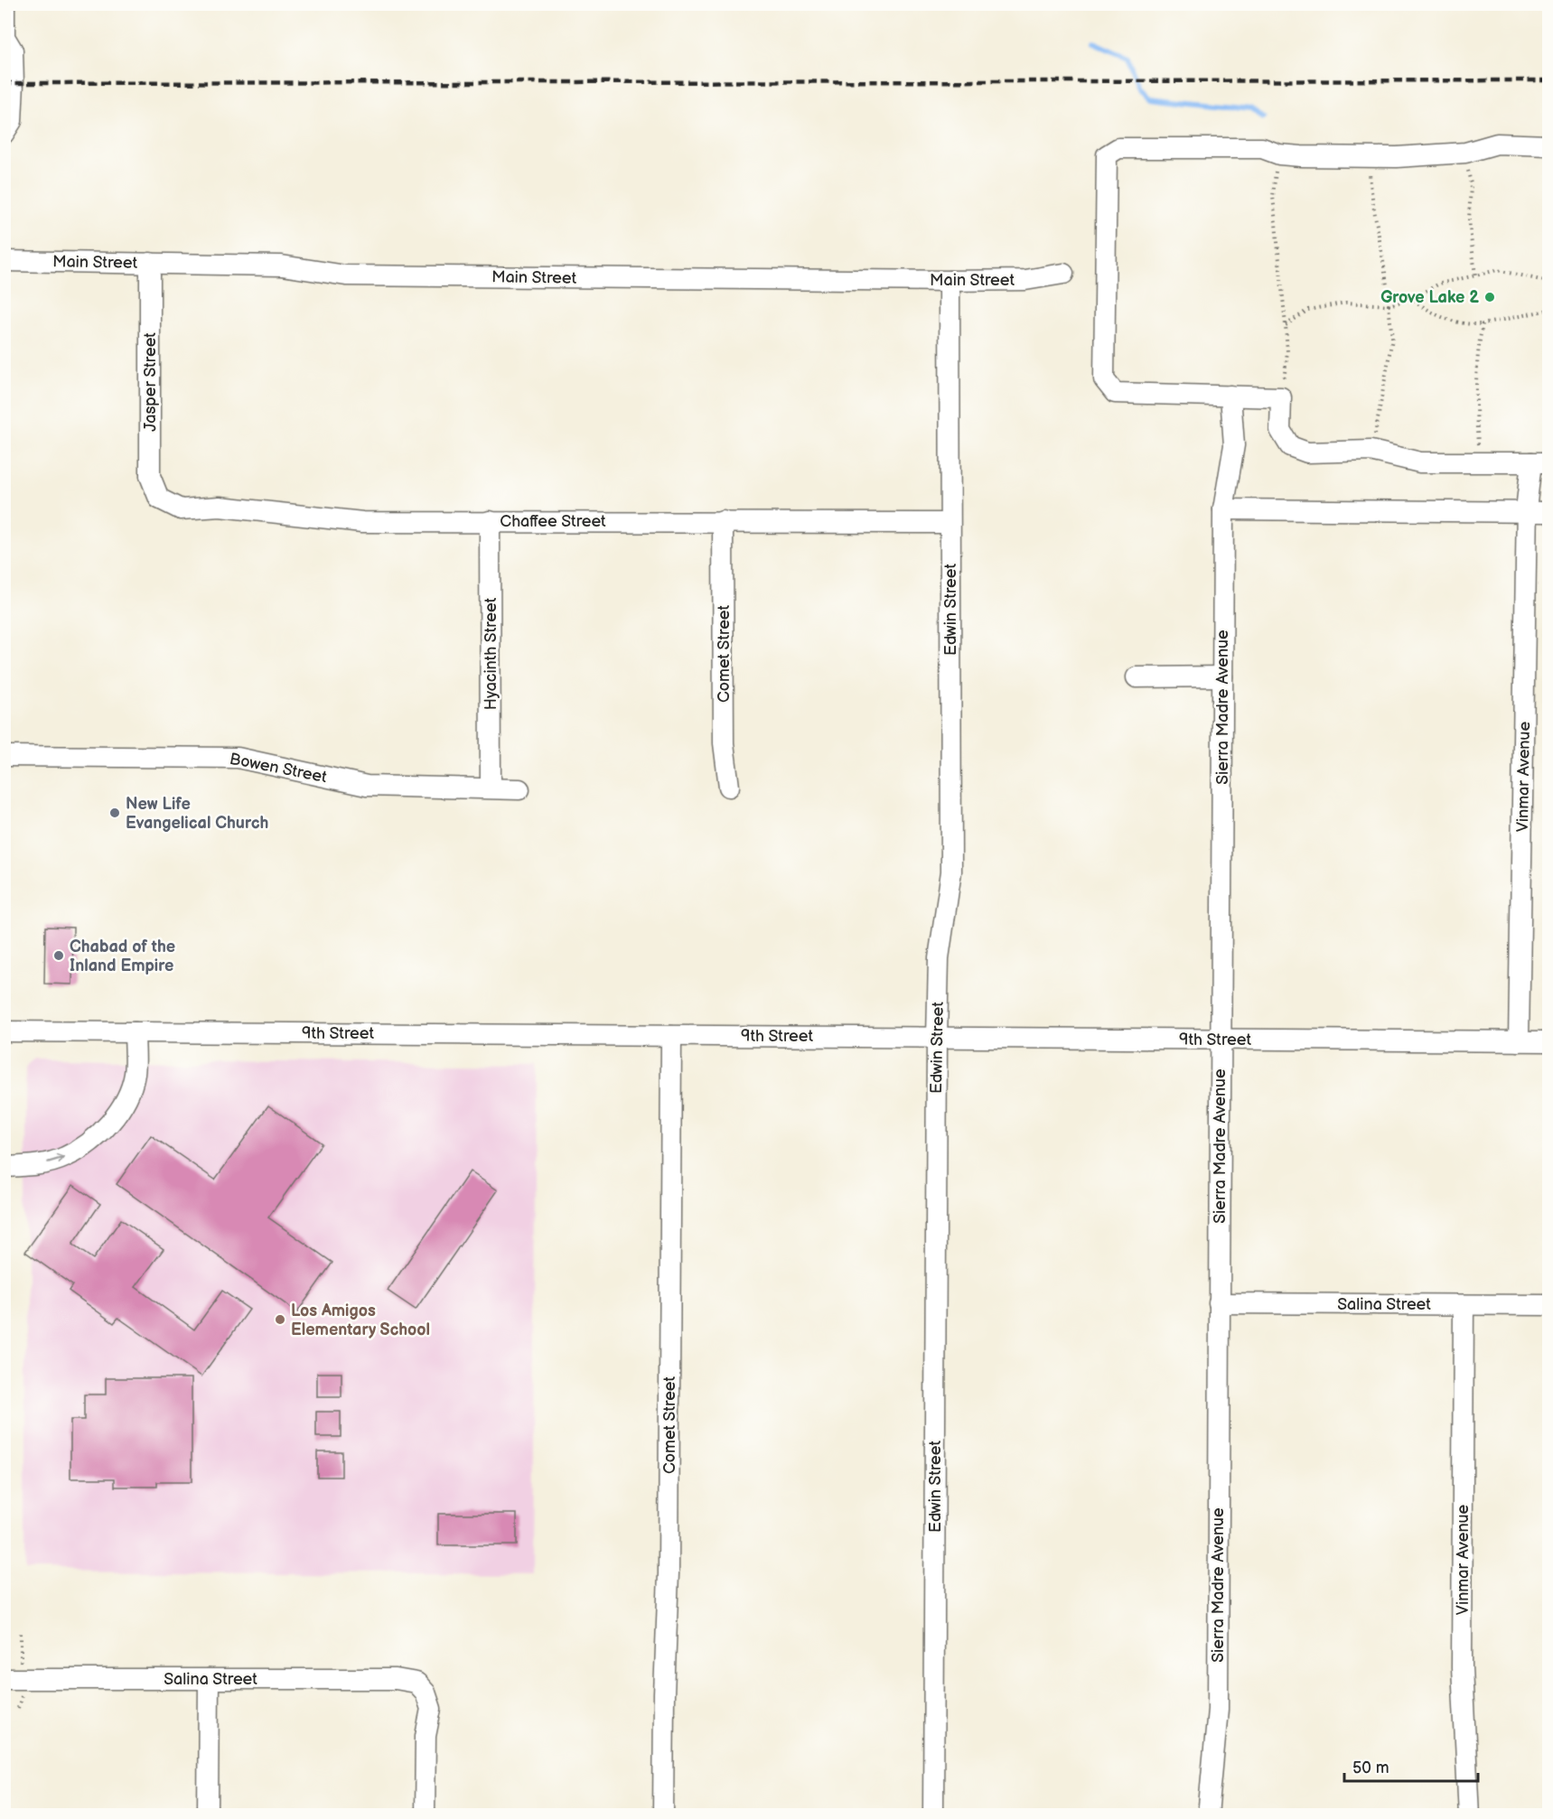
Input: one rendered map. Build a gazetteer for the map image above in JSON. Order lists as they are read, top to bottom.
{
  "streets": {
    "street": [
      "Main Street",
      "Jasper Street",
      "Chaffee Street",
      "Edwin Street",
      "Hyacinth Street",
      "Comet Street",
      "Sierra Madre Avenue",
      "Bowen Street",
      "Vinmar Avenue",
      "9th Street",
      "Salina Street"
    ]
  },
  "crossings": [
    ["Main Street", "Jasper Street"],
    ["Main Street", "Edwin Street"],
    ["Jasper Street", "Chaffee Street"],
    ["Chaffee Street", "Edwin Street"],
    ["Chaffee Street", "Hyacinth Street"],
    ["Chaffee Street", "Comet Street"],
    ["Edwin Street", "9th Street"],
    ["Hyacinth Street", "Bowen Street"],
    ["Comet Street", "9th Street"],
    ["Sierra Madre Avenue", "9th Street"],
    ["Sierra Madre Avenue", "Salina Street"],
    ["Vinmar Avenue", "9th Street"],
    ["Vinmar Avenue", "Salina Street"]
  ],
  "places": [
    "Grove Lake 2",
    "New Life Evangelical Church",
    "Chabad of the Inland Empire",
    "Los Amigos Elementary School"
  ],
  "scale_bar": "50 m"
}
